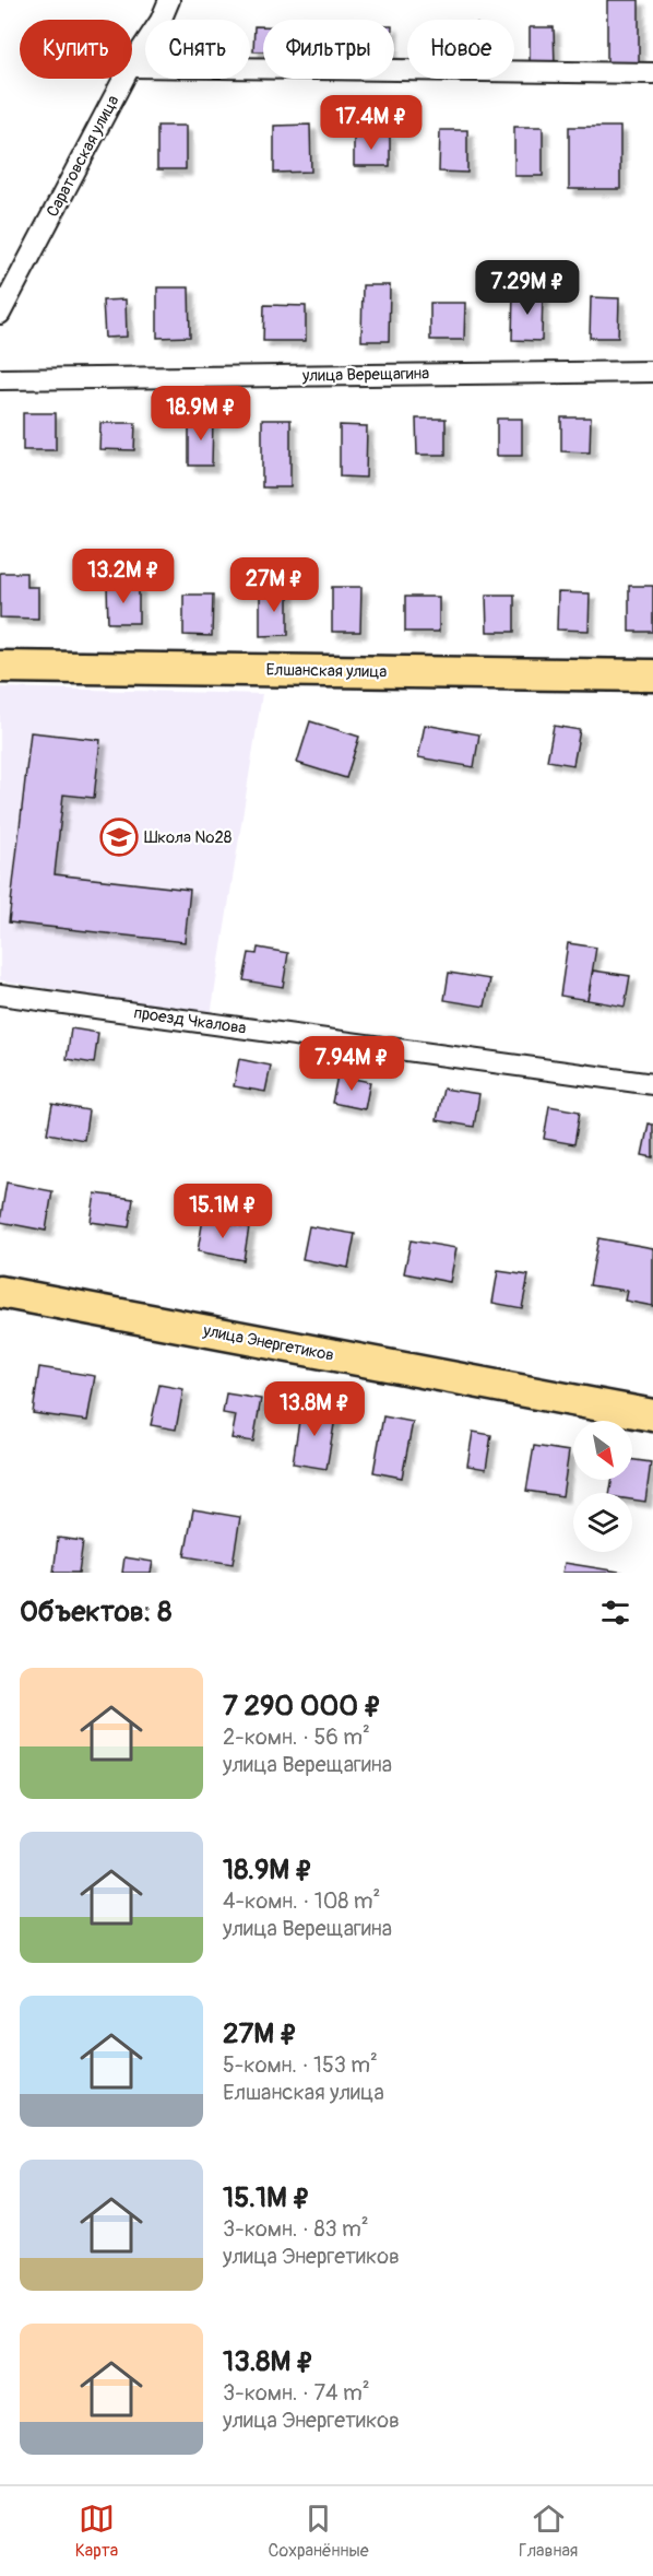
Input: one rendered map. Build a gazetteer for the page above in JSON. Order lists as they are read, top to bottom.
{
  "streets": {
    "main road": ["Елшанская улица", "улица Энергетиков"],
    "street": ["Саратовская улица", "улица Верещагина", "проезд Чкалова"]
  },
  "places": {
    "school or university": ["Школа №28"]
  },
  "north": "bottom right",
  "page": {
    "chip": [
      "Купить",
      "Снять",
      "Фильтры",
      "Новое"
    ],
    "price": [
      "17.4M ₽",
      "7.29M ₽",
      "18.9M ₽",
      "13.2M ₽",
      "27M ₽",
      "7.94M ₽",
      "15.1M ₽",
      "13.8M ₽"
    ],
    "heading": "Объектов: 8",
    "list": [
      {
        "name": "7 290 000 ₽",
        "note": "2-комн. · 56 m² · улица Верещагина"
      },
      {
        "name": "18.9M ₽",
        "note": "4-комн. · 108 m² · улица Верещагина"
      },
      {
        "name": "27M ₽",
        "note": "5-комн. · 153 m² · Елшанская улица"
      },
      {
        "name": "15.1M ₽",
        "note": "3-комн. · 83 m² · улица Энергетиков"
      },
      {
        "name": "13.8M ₽",
        "note": "3-комн. · 74 m² · улица Энергетиков"
      }
    ],
    "tabs": ["Карта", "Сохранённые", "Главная"]
  }
}
